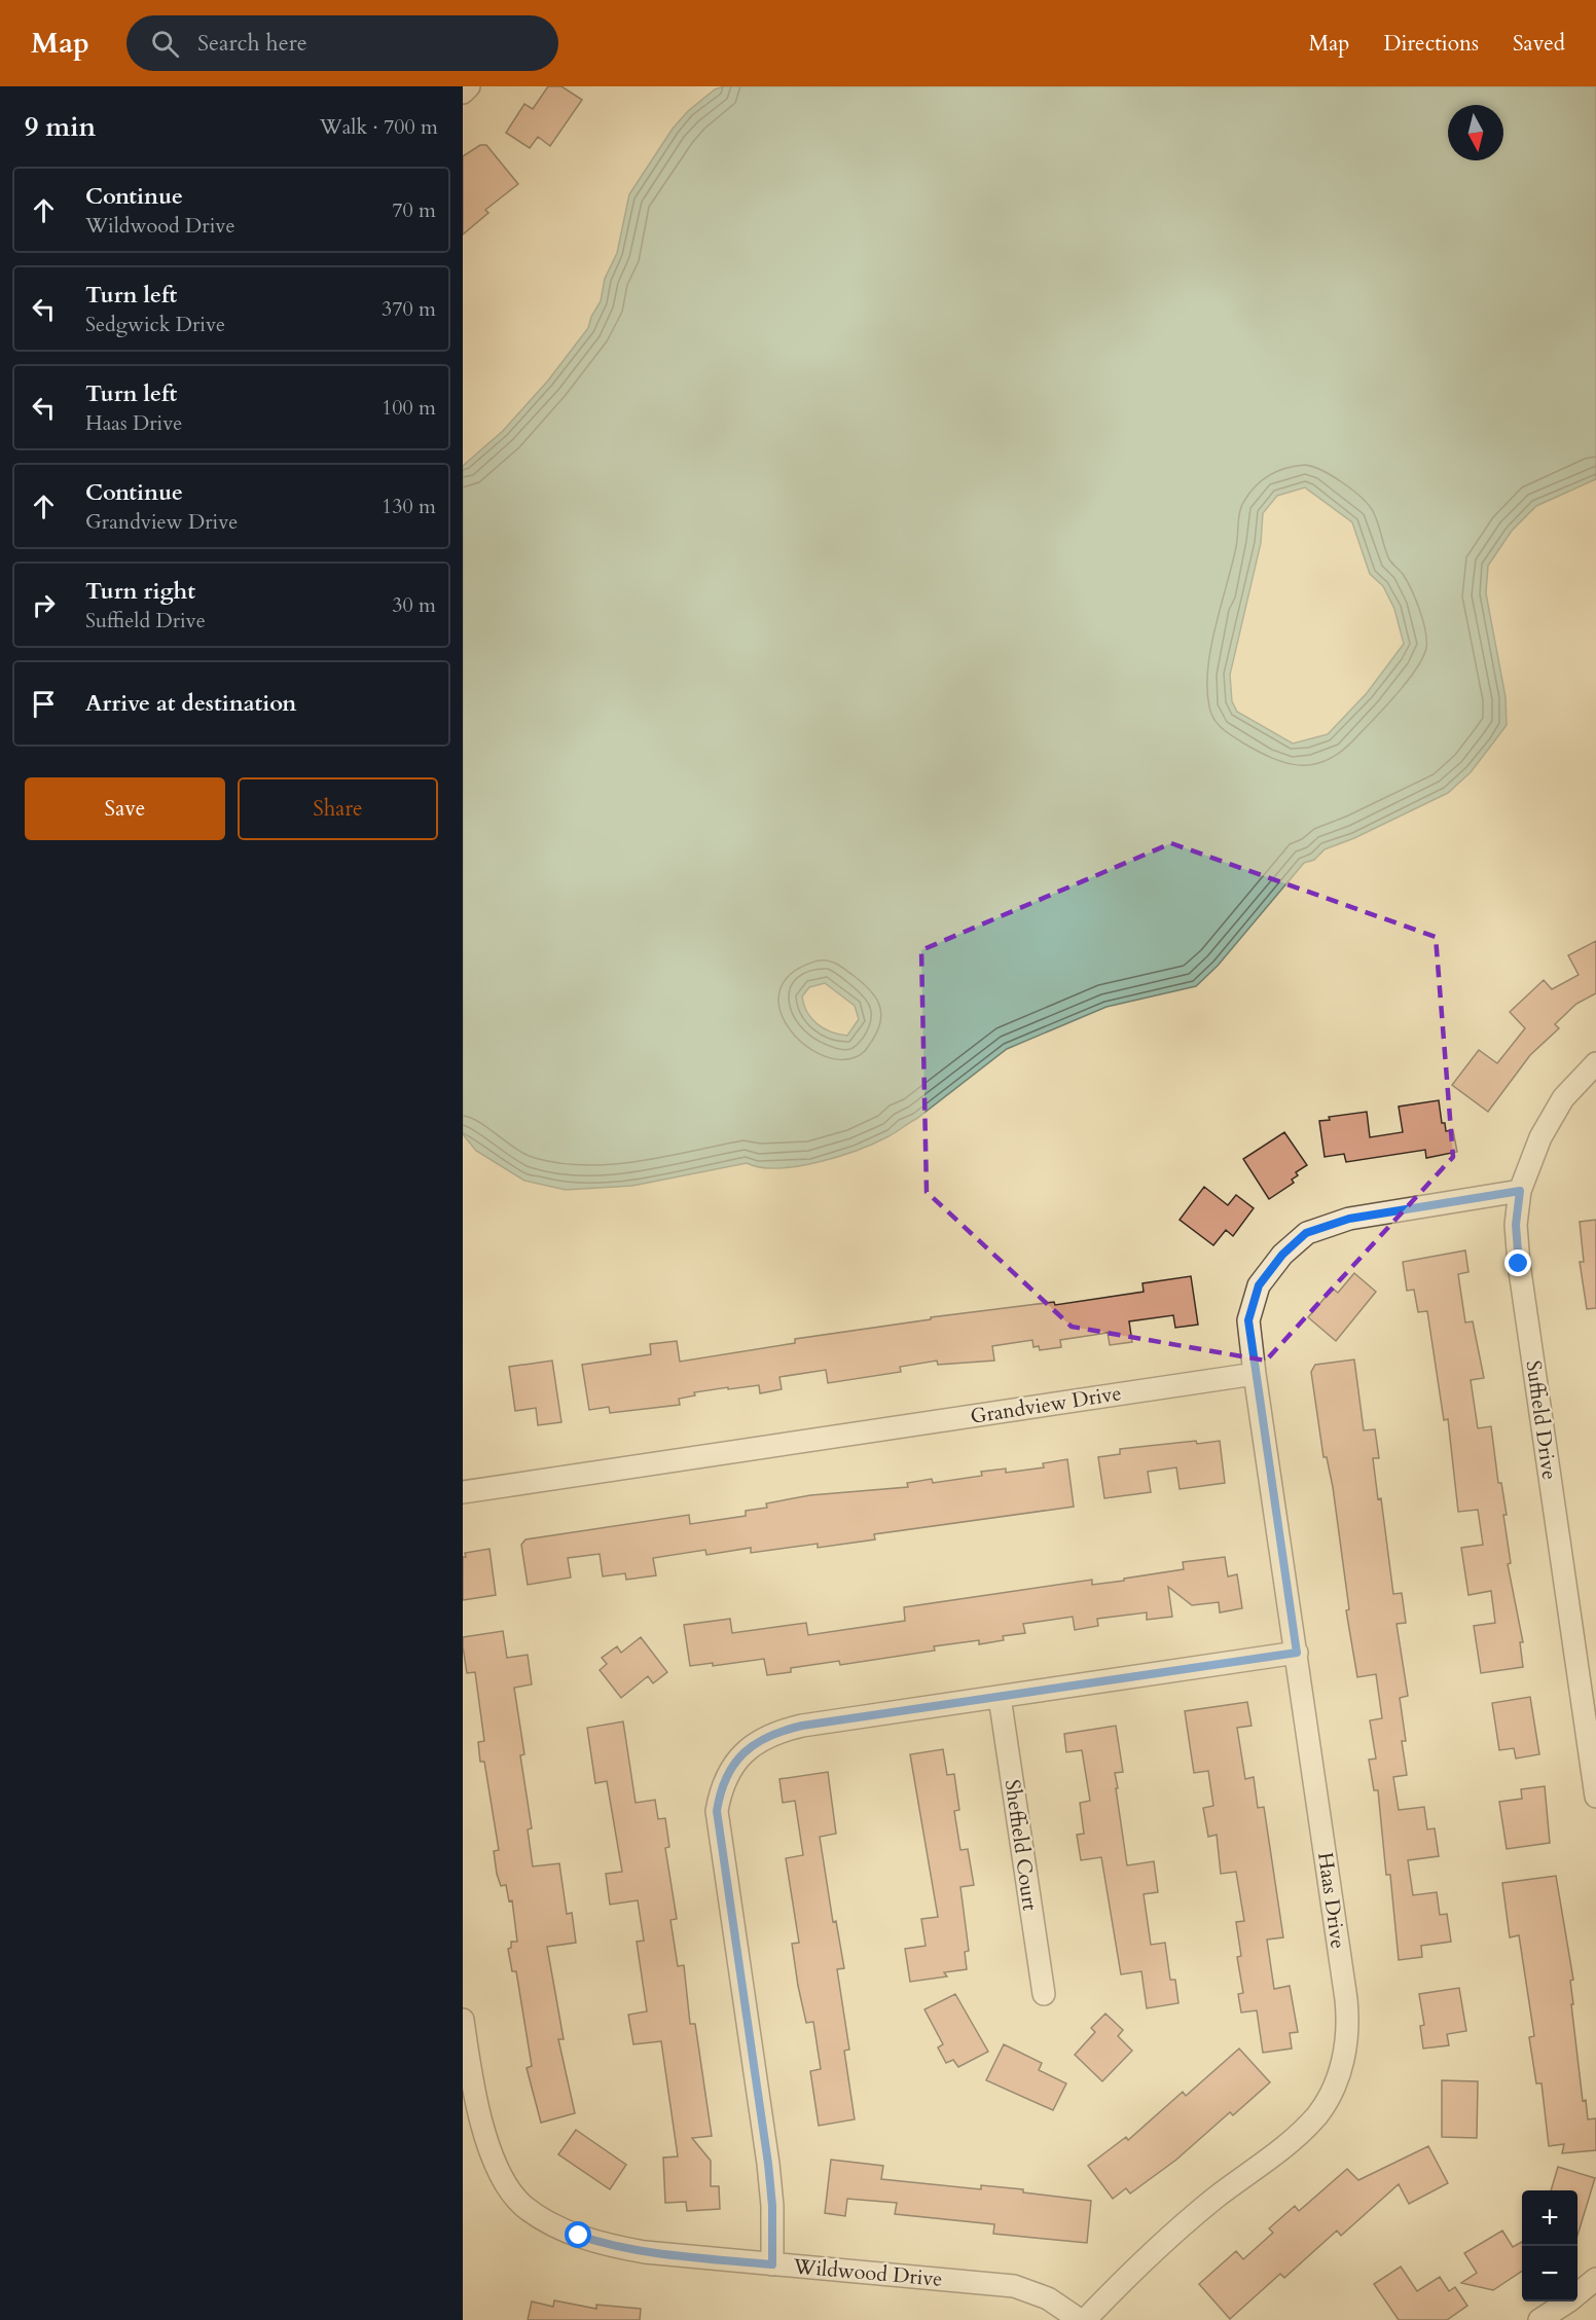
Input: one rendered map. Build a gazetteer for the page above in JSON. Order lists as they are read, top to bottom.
{
  "streets": {
    "street": [
      "Grandview Drive",
      "Suffield Drive",
      "Sheffield Court",
      "Haas Drive",
      "Wildwood Drive"
    ]
  },
  "crossings": [
    ["Grandview Drive", "Haas Drive"]
  ],
  "north": "bottom",
  "page": {
    "header": "Map",
    "search": "Search here",
    "nav": ["Map", "Directions", "Saved"],
    "heading": ["9 min", "Walk · 700 m"],
    "list": [
      ["Continue", "Wildwood Drive", "70 m"],
      ["Turn left", "Sedgwick Drive", "370 m"],
      ["Turn left", "Haas Drive", "100 m"],
      ["Continue", "Grandview Drive", "130 m"],
      ["Turn right", "Suffield Drive", "30 m"],
      "Arrive at destination"
    ],
    "buttons": ["Save", "Share"],
    "map_buttons": ["+", "−"]
  }
}
